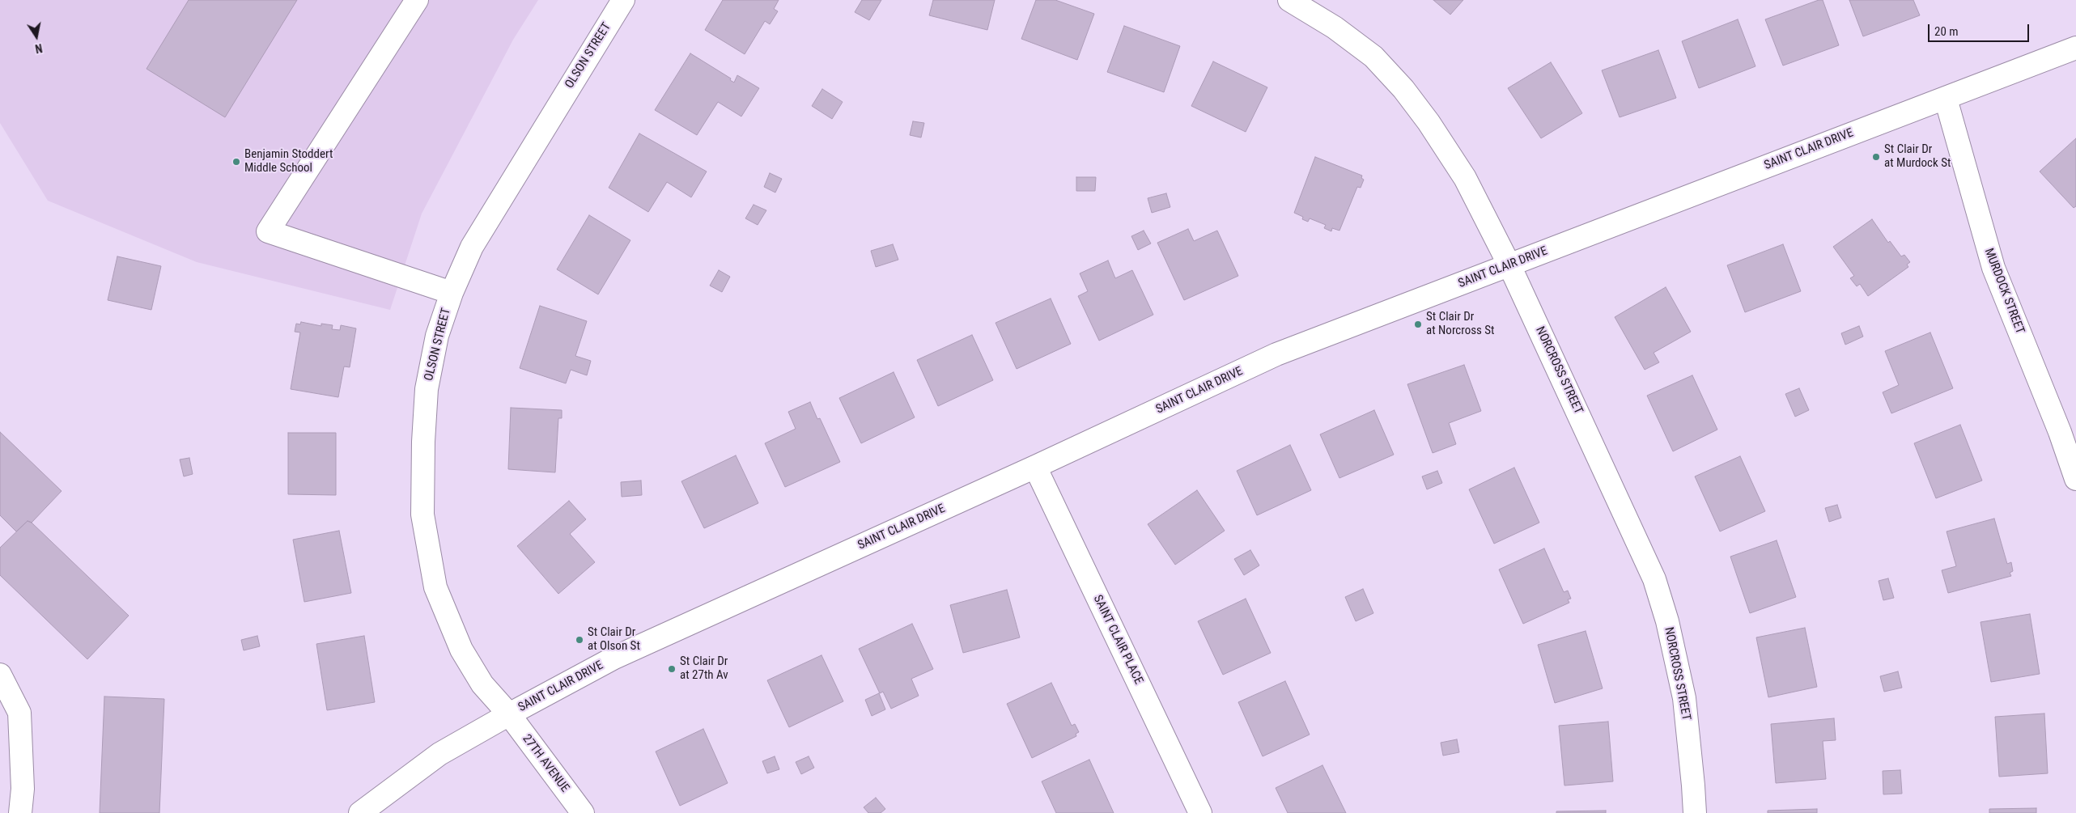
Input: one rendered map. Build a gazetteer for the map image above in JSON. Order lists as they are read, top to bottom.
{
  "streets": {
    "street": [
      "OLSON STREET",
      "SAINT CLAIR DRIVE",
      "MURDOCK STREET",
      "NORCROSS STREET",
      "SAINT CLAIR PLACE",
      "27TH AVENUE"
    ]
  },
  "crossings": [
    ["OLSON STREET", "SAINT CLAIR DRIVE"],
    ["OLSON STREET", "27TH AVENUE"],
    ["SAINT CLAIR DRIVE", "MURDOCK STREET"],
    ["SAINT CLAIR DRIVE", "NORCROSS STREET"],
    ["SAINT CLAIR DRIVE", "SAINT CLAIR PLACE"],
    ["SAINT CLAIR DRIVE", "27TH AVENUE"]
  ],
  "places": [
    "St Clair Dr at Murdock St",
    "Benjamin Stoddert Middle School",
    "St Clair Dr at Norcross St",
    "St Clair Dr at Olson St",
    "St Clair Dr at 27th Av"
  ],
  "scale_bar": "20 m",
  "north": "bottom"
}
